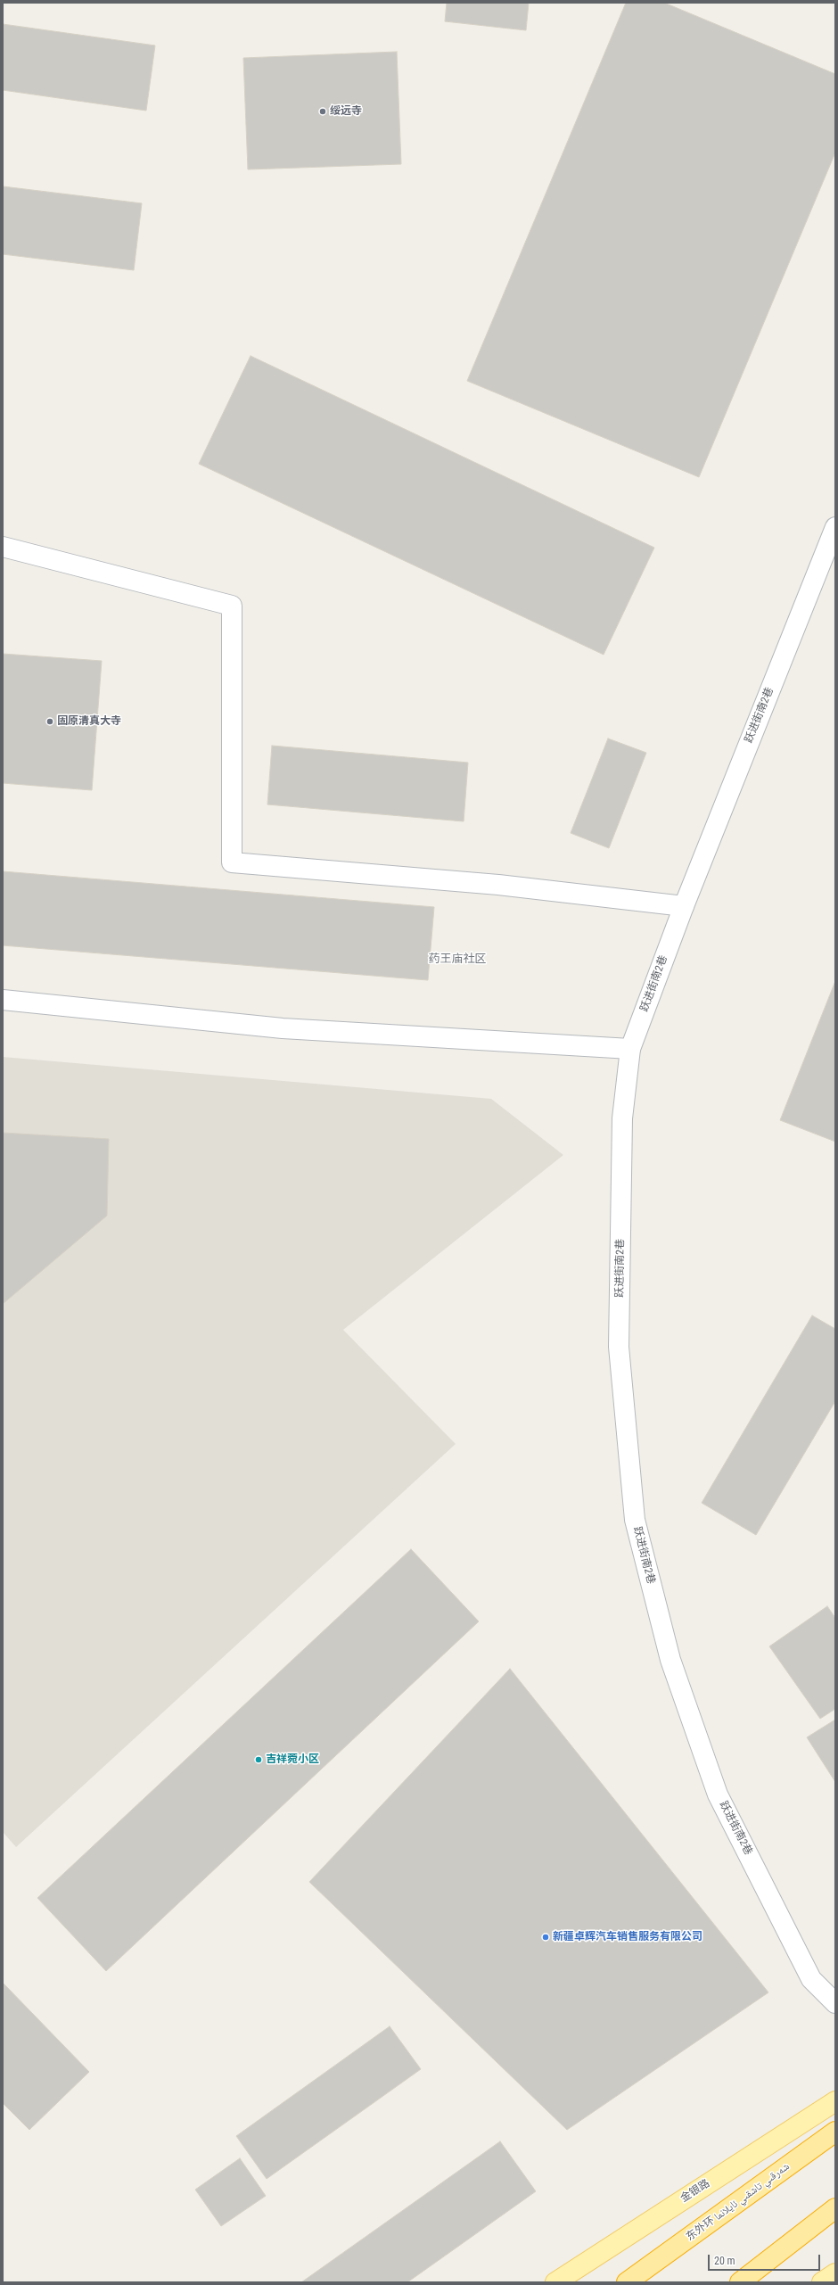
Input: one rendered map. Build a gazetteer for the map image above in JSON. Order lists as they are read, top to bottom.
{
  "streets": {
    "highway": ["东外环 شەرقىي تاشقىي ئايلانما"],
    "main road": ["金银路"],
    "street": ["跃进街南2巷"]
  },
  "districts": ["药王庙社区"],
  "places": [
    "绥远寺",
    "固原清真大寺",
    "吉祥菀小区",
    "新疆卓辉汽车销售服务有限公司"
  ],
  "scale_bar": "20 m"
}
